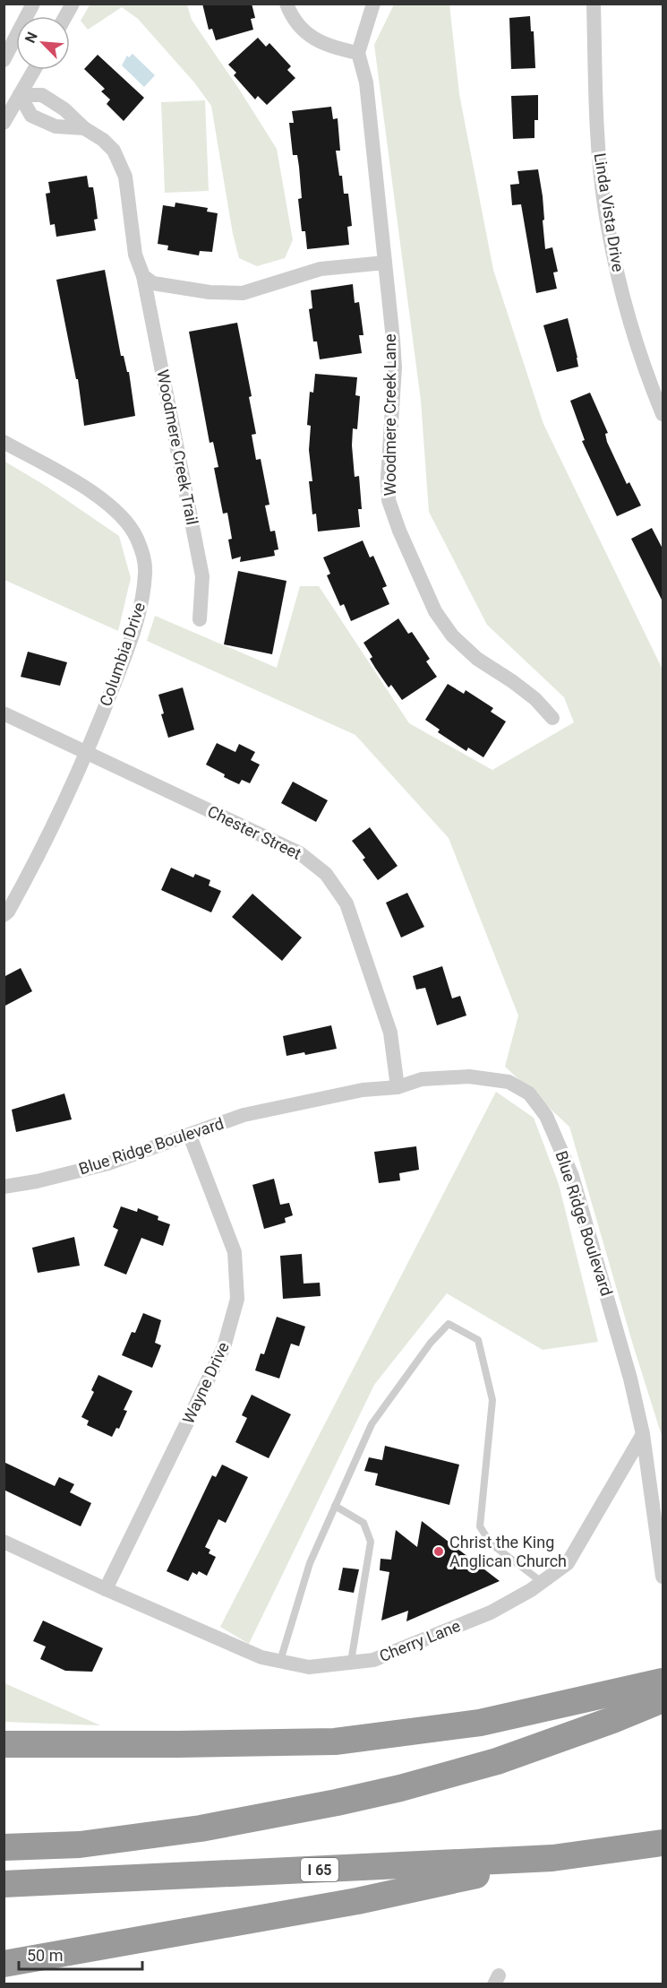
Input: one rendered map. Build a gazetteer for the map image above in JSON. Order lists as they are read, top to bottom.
{
  "streets": {
    "highway": ["I 65"],
    "street": [
      "Linda Vista Drive",
      "Woodmere Creek Lane",
      "Woodmere Creek Trail",
      "Columbia Drive",
      "Chester Street",
      "Blue Ridge Boulevard",
      "Wayne Drive",
      "Cherry Lane"
    ]
  },
  "crossings": [
    ["Columbia Drive", "Chester Street"],
    ["Chester Street", "Blue Ridge Boulevard"],
    ["Blue Ridge Boulevard", "Wayne Drive"],
    ["Blue Ridge Boulevard", "Cherry Lane"],
    ["Wayne Drive", "Cherry Lane"]
  ],
  "places": ["Christ the King Anglican Church"],
  "scale_bar": "50 m",
  "north": "top left"
}
